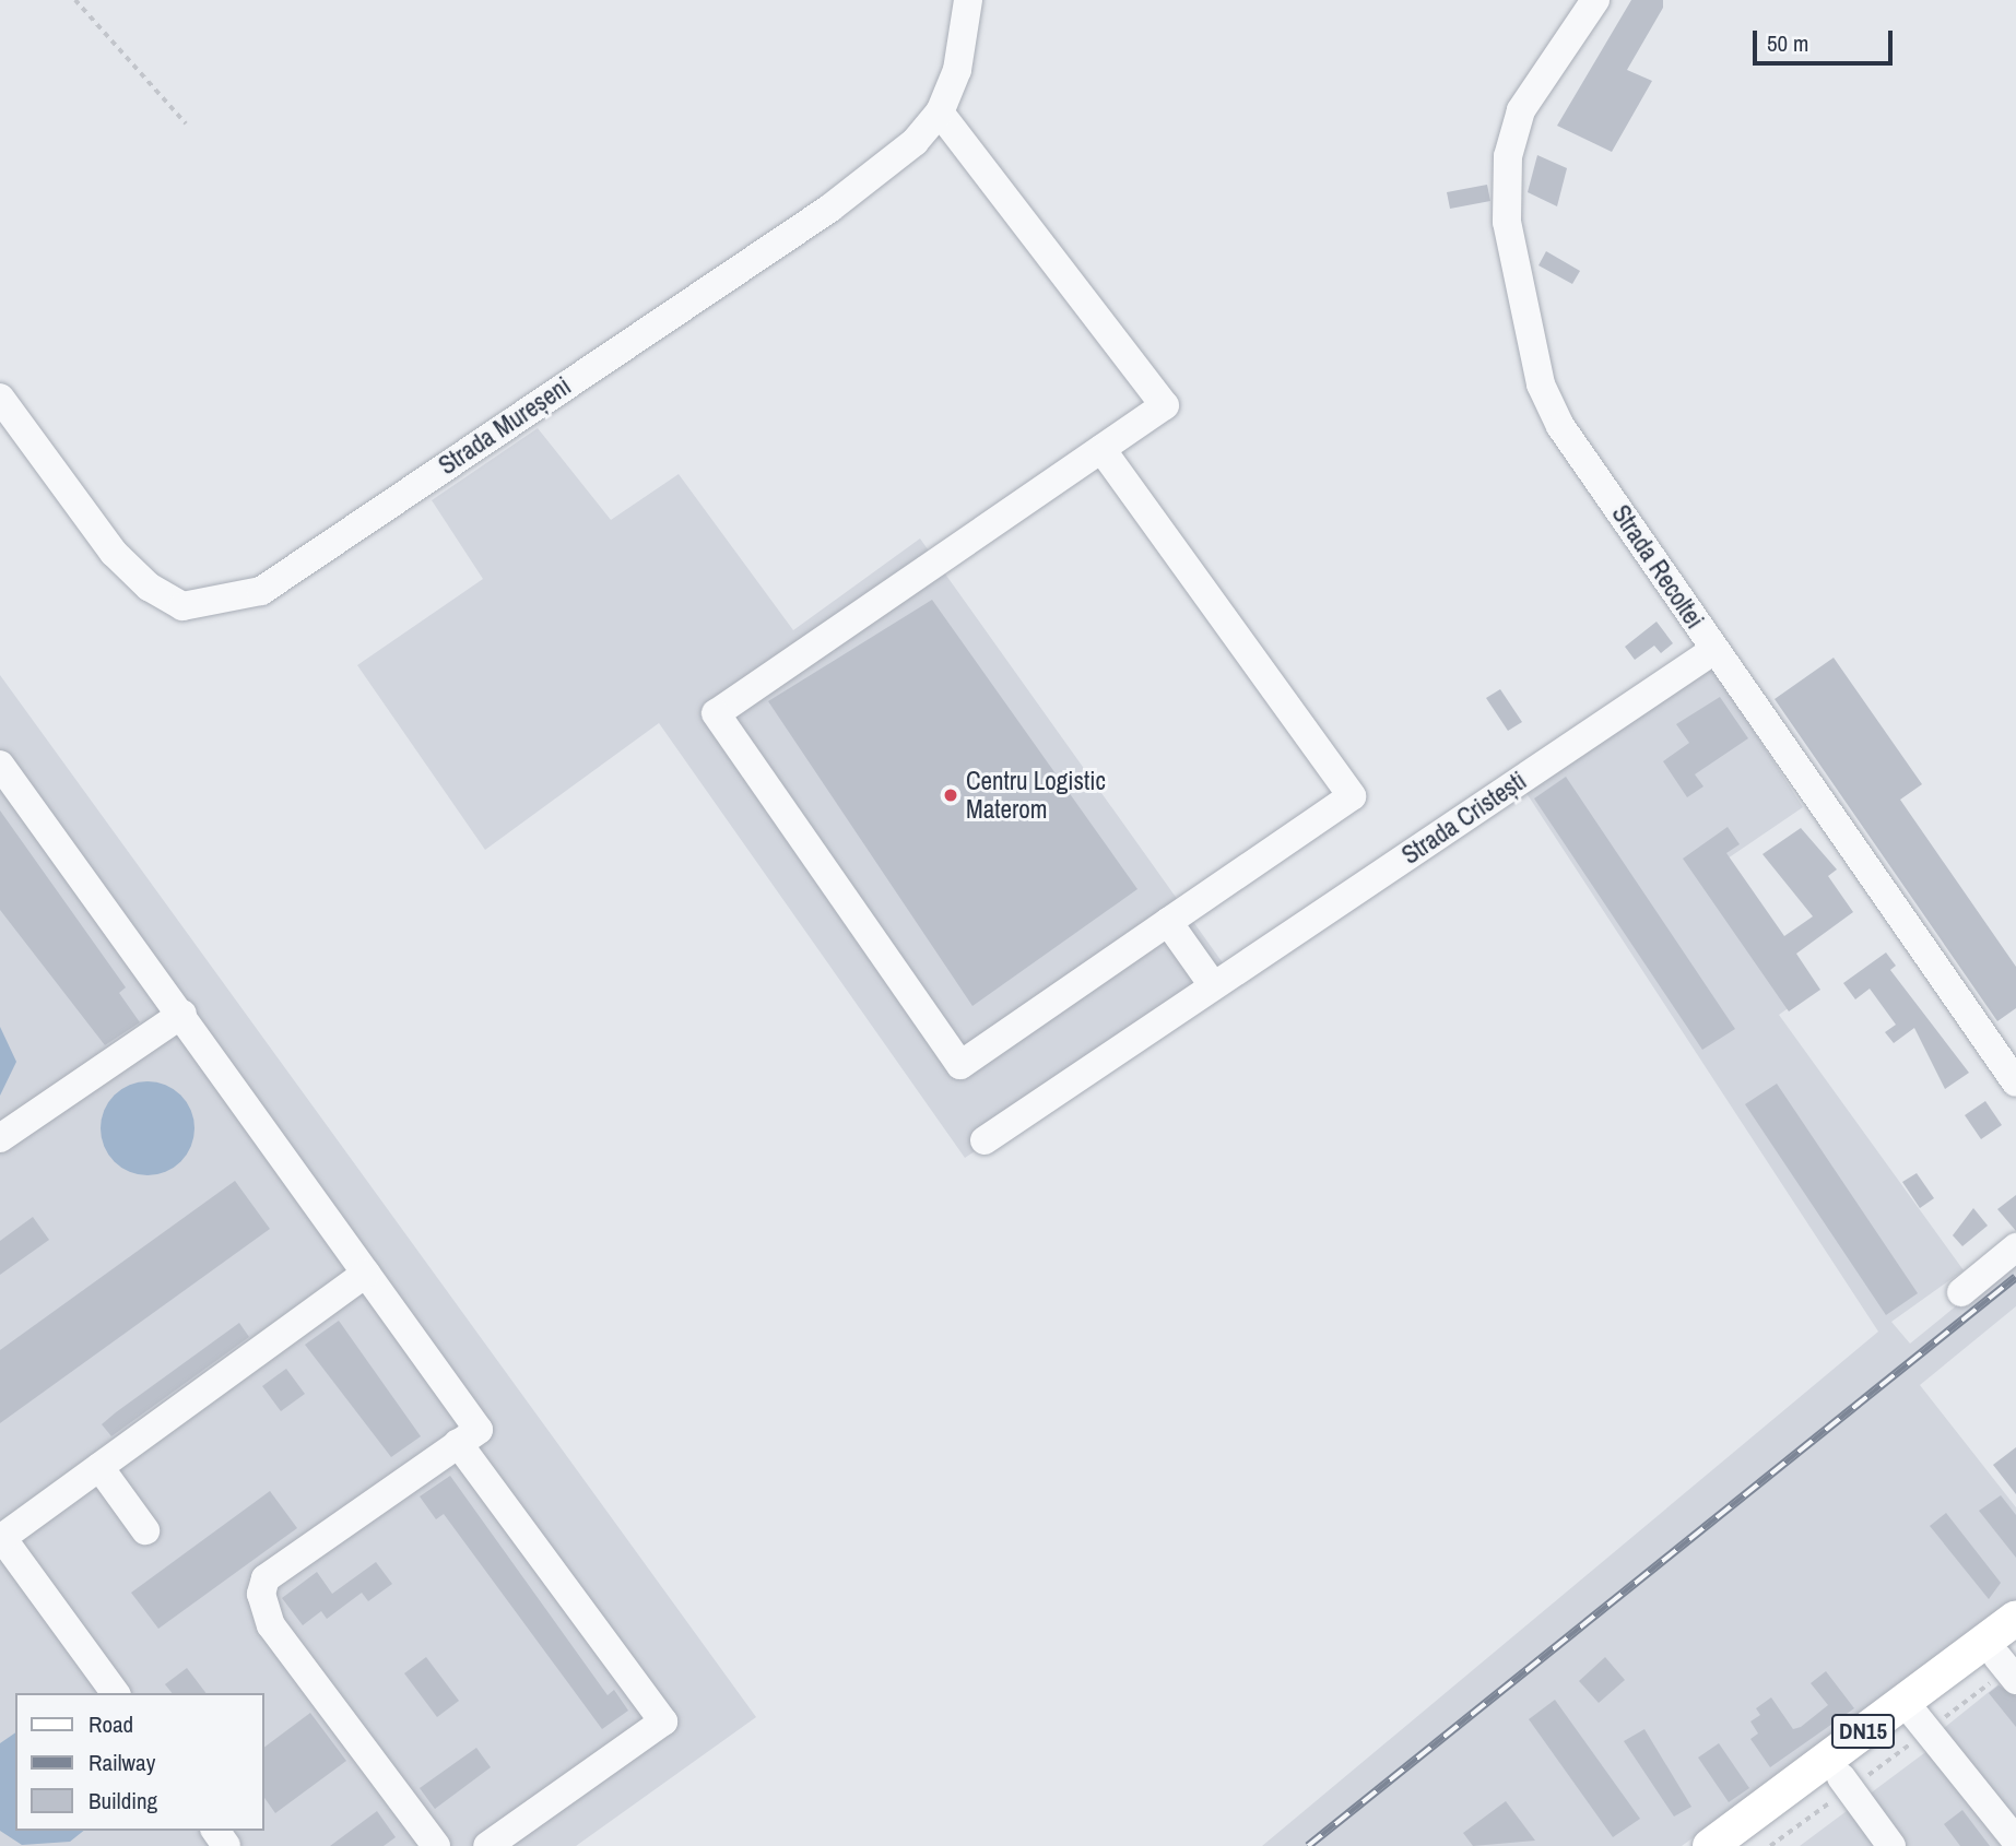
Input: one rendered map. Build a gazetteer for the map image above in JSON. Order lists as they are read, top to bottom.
{
  "streets": {
    "main road": ["DN15"],
    "street": ["Strada Mureșeni", "Strada Recoltei", "Strada Cristești"]
  },
  "crossings": [
    ["Strada Recoltei", "Strada Cristești"]
  ],
  "places": ["Centru Logistic Materom"],
  "legend": ["Road", "Railway", "Building"],
  "scale_bar": "50 m"
}
